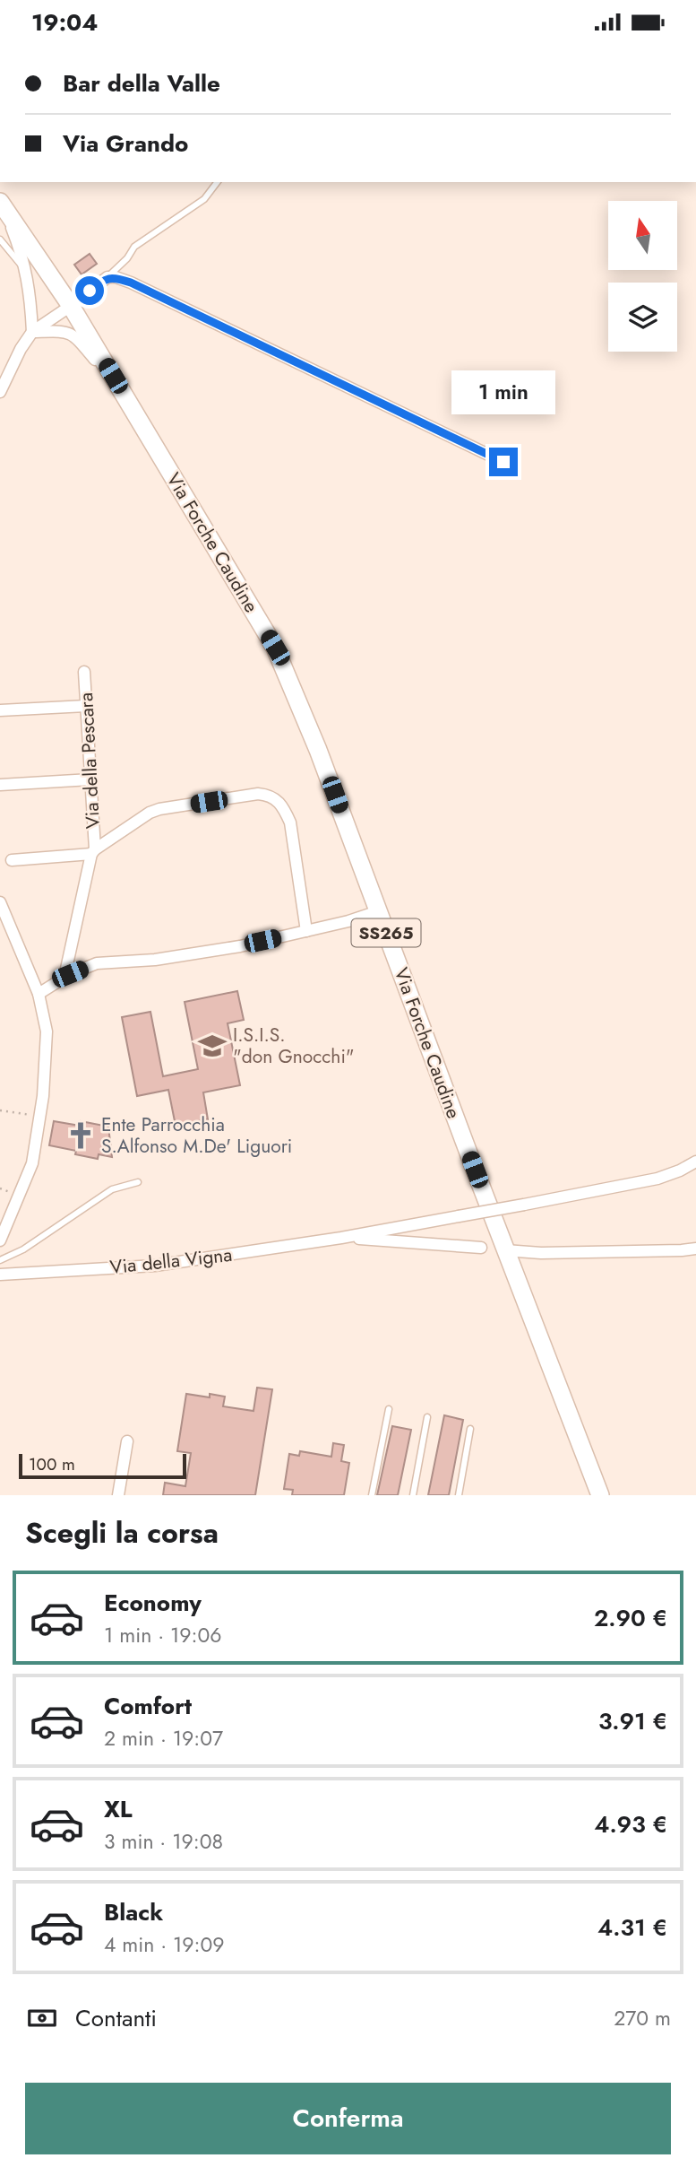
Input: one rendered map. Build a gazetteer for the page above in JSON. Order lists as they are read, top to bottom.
{
  "streets": {
    "main road": ["Via Forche Caudine", "SS265"],
    "street": ["Via della Pescara", "Via della Vigna"]
  },
  "places": {
    "school or university": ["I.S.I.S. \"don Gnocchi\""],
    "church": ["Ente Parrocchia S.Alfonso M.De' Liguori"]
  },
  "scale_bar": "100 m",
  "north": "top",
  "page": {
    "status": "19:04",
    "banner": ["Bar della Valle", "Via Grando"],
    "bubble": "1 min",
    "scale": "100 m",
    "heading": "Scegli la corsa",
    "list": [
      {
        "name": "Economy",
        "note": "1 min · 19:06",
        "value": "2.90 €"
      },
      {
        "name": "Comfort",
        "note": "2 min · 19:07",
        "value": "3.91 €"
      },
      {
        "name": "XL",
        "note": "3 min · 19:08",
        "value": "4.93 €"
      },
      {
        "name": "Black",
        "note": "4 min · 19:09",
        "value": "4.31 €"
      }
    ],
    "pay": ["Contanti", "270 m"],
    "buttons": "Conferma"
  }
}
